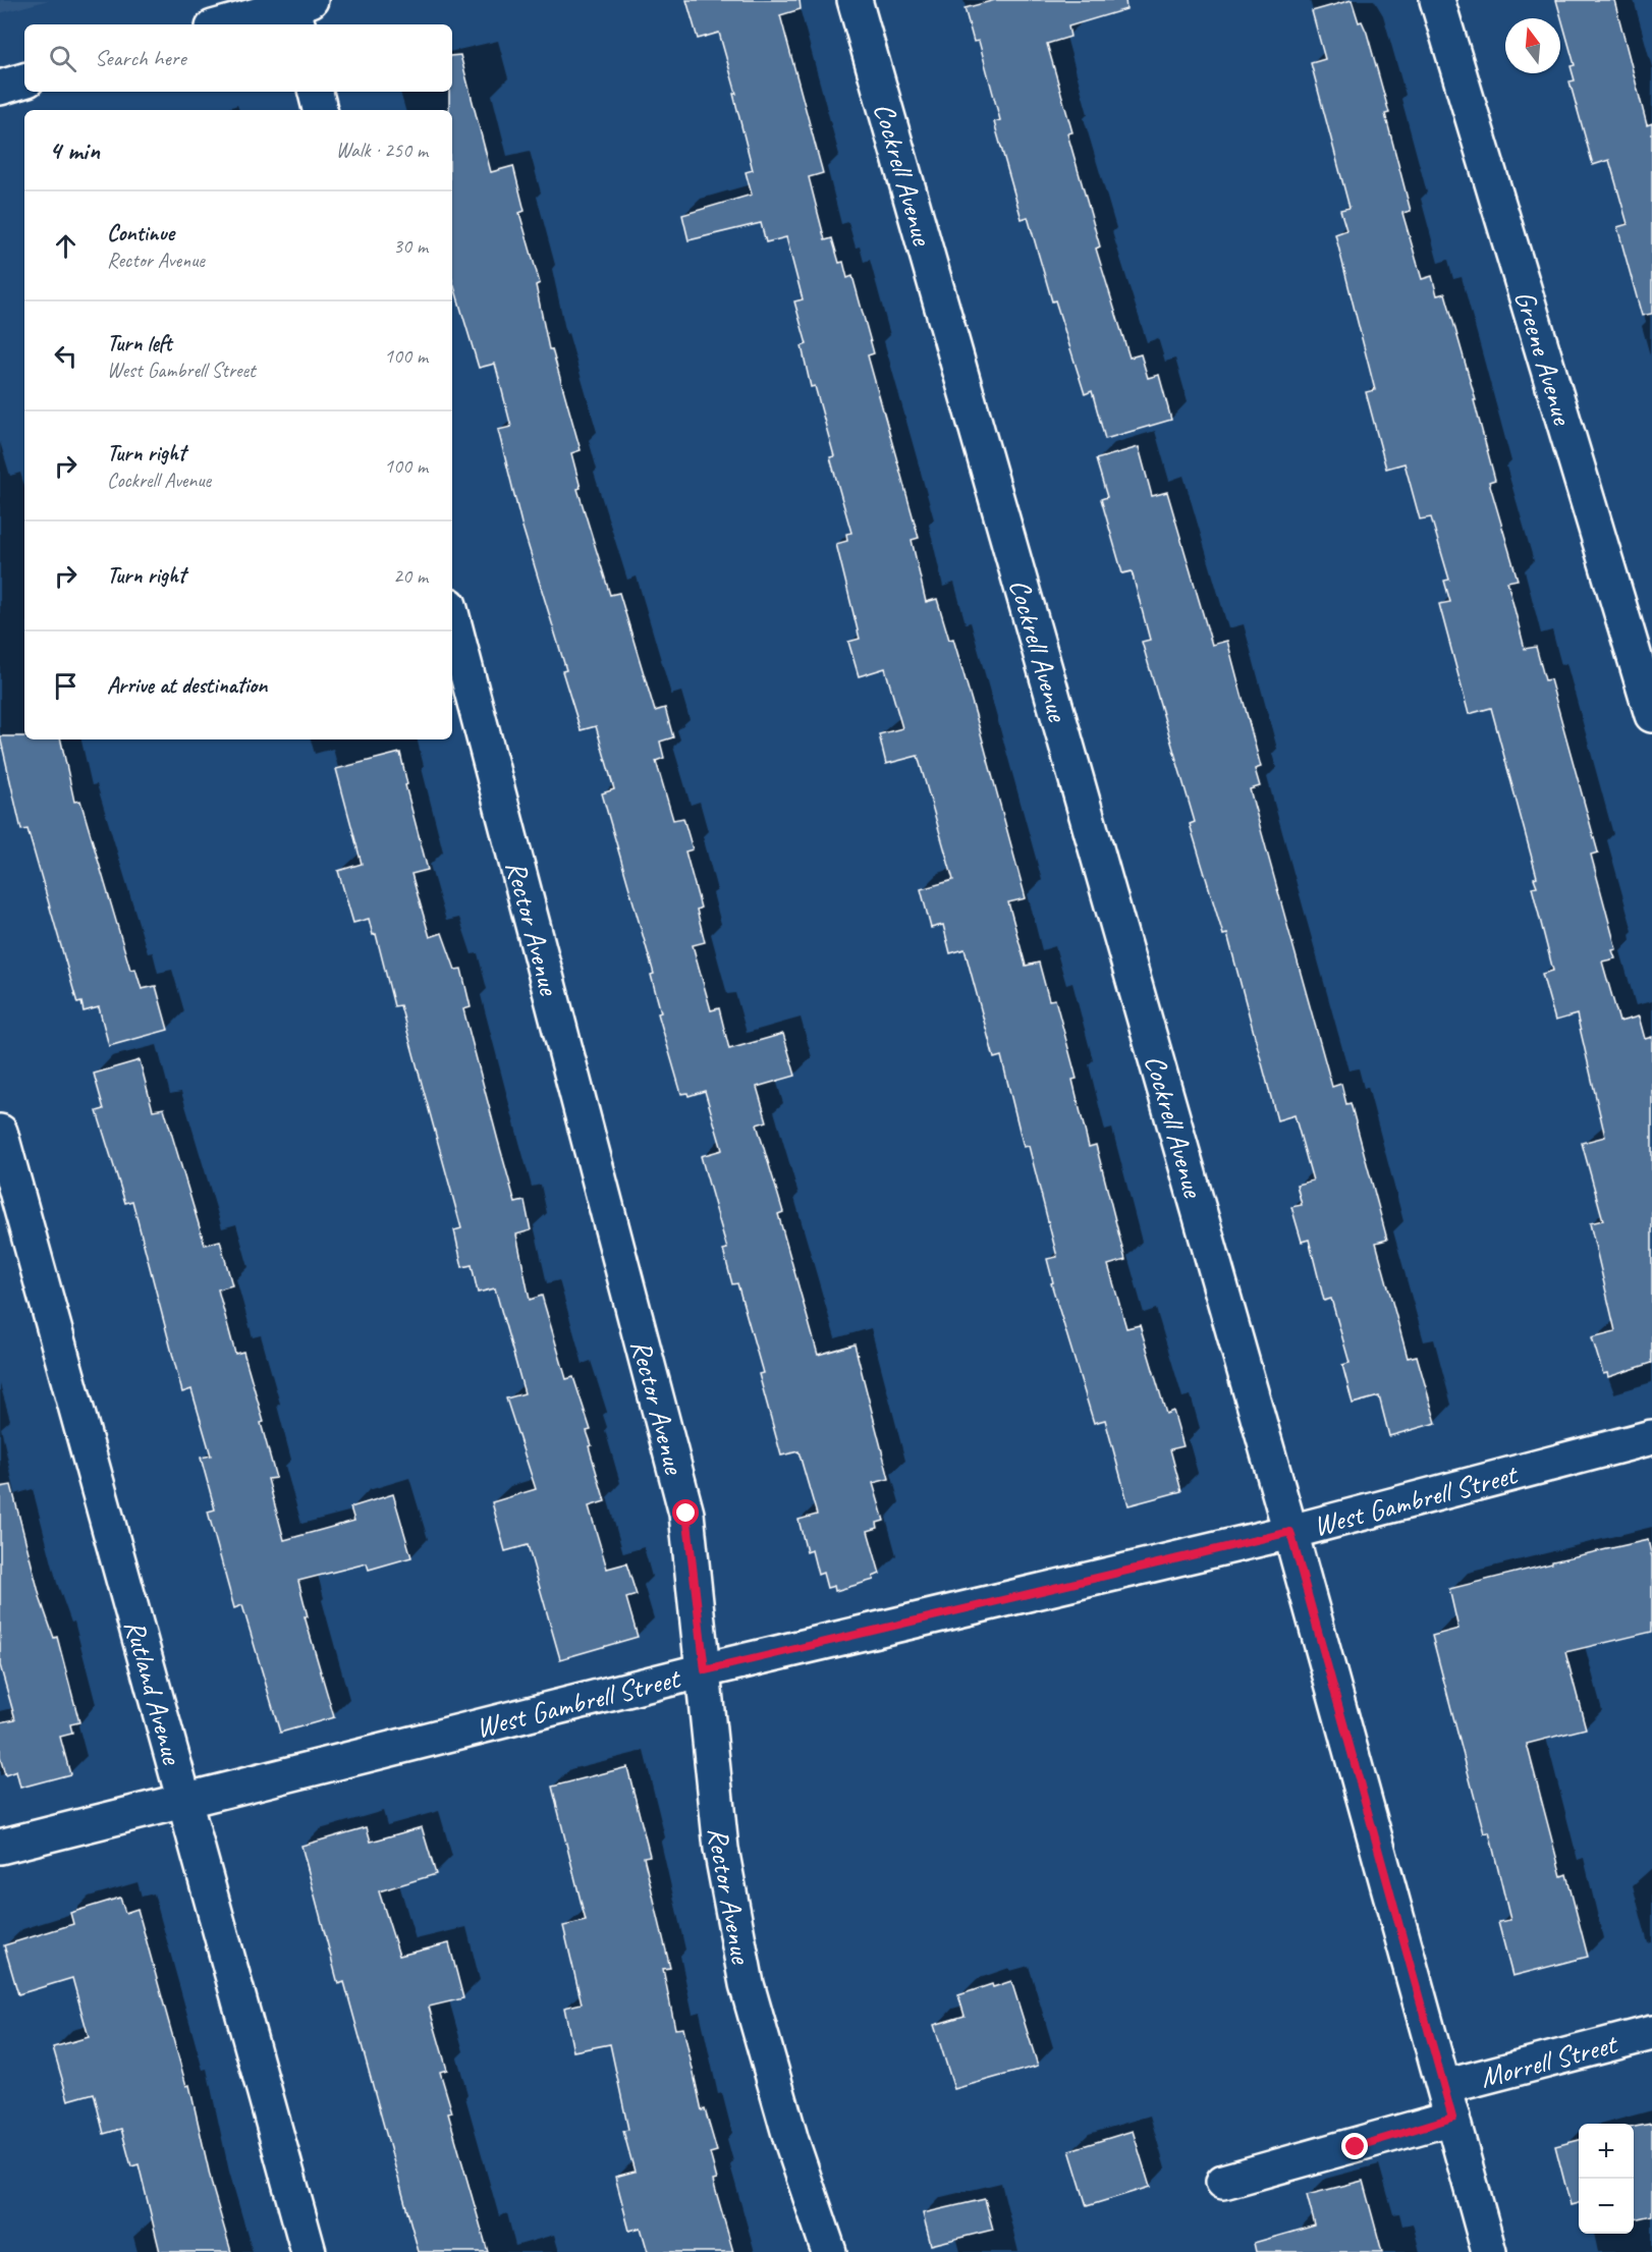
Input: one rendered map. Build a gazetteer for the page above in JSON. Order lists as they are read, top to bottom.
{
  "streets": {
    "street": [
      "Cockrell Avenue",
      "Greene Avenue",
      "Rector Avenue",
      "West Gambrell Street",
      "Rutland Avenue",
      "Morrell Street"
    ]
  },
  "crossings": [
    ["Cockrell Avenue", "West Gambrell Street"],
    ["Cockrell Avenue", "Morrell Street"],
    ["Rector Avenue", "West Gambrell Street"],
    ["West Gambrell Street", "Rutland Avenue"]
  ],
  "north": "top",
  "page": {
    "search": "Search here",
    "heading": ["4 min", "Walk · 250 m"],
    "list": [
      ["Continue", "Rector Avenue", "30 m"],
      ["Turn left", "West Gambrell Street", "100 m"],
      ["Turn right", "Cockrell Avenue", "100 m"],
      ["Turn right", "20 m"],
      "Arrive at destination"
    ],
    "map_buttons": ["+", "−"]
  }
}
